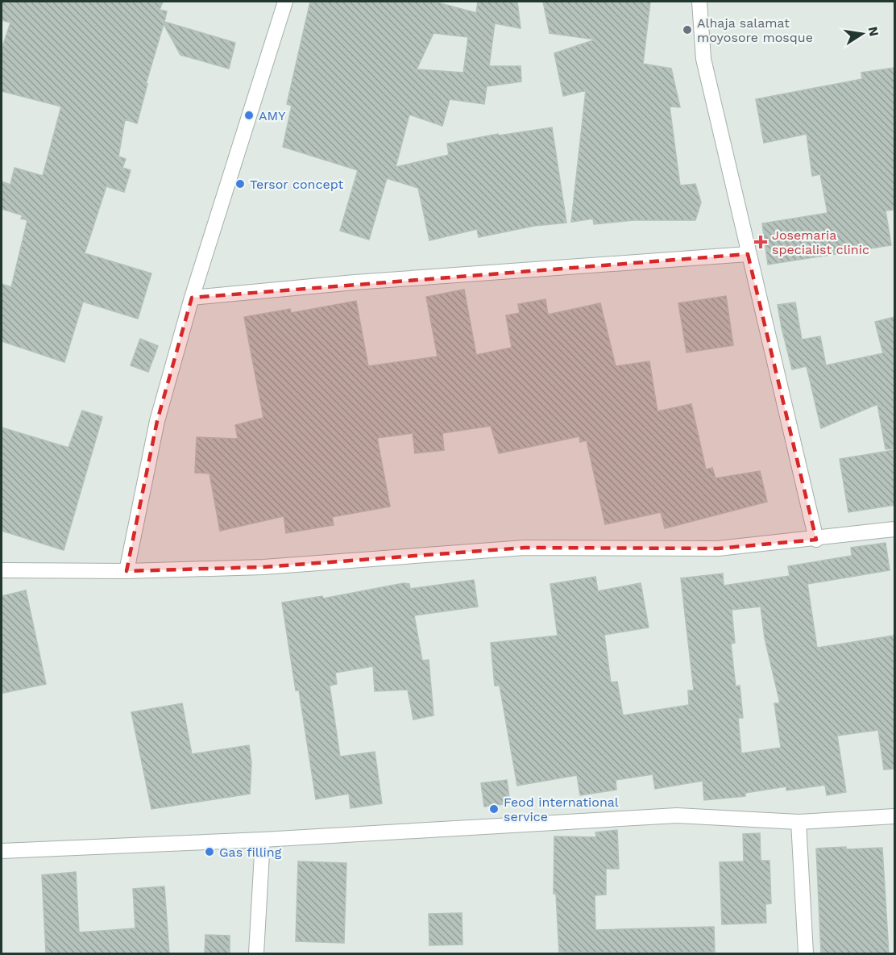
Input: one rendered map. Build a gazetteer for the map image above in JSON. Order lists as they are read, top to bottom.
{
  "places": {
    "other": [
      "Alhaja salamat moyosore mosque",
      "AMY",
      "Tersor concept",
      "Feod international service",
      "Gas filling"
    ],
    "health": ["Josemaria specialist clinic"]
  },
  "north": "right"
}
